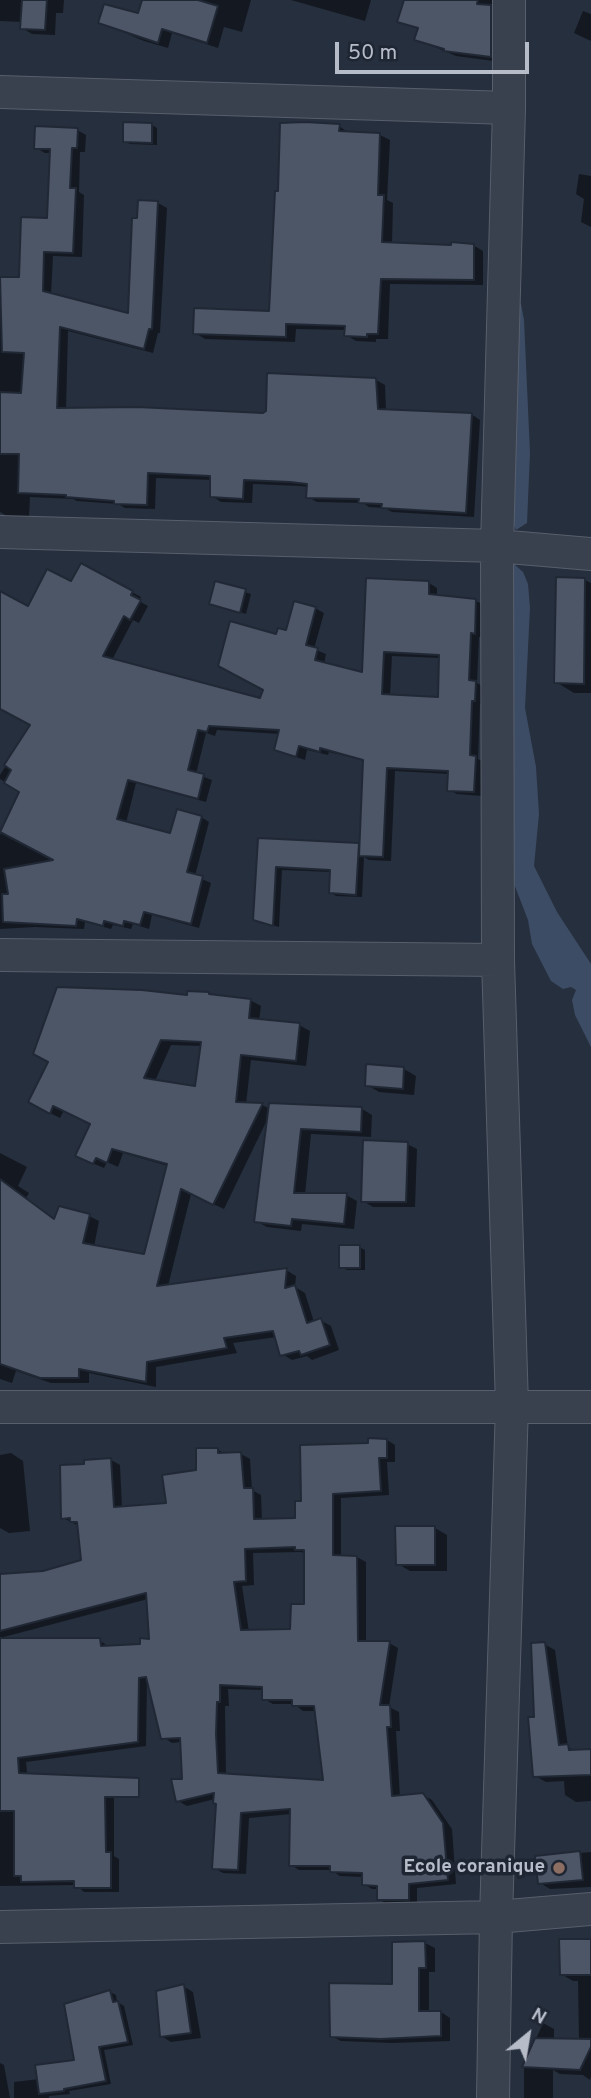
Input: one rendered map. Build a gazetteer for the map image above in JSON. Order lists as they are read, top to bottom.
{
  "places": ["Ecole coranique"],
  "scale_bar": "50 m",
  "north": "top right"
}
